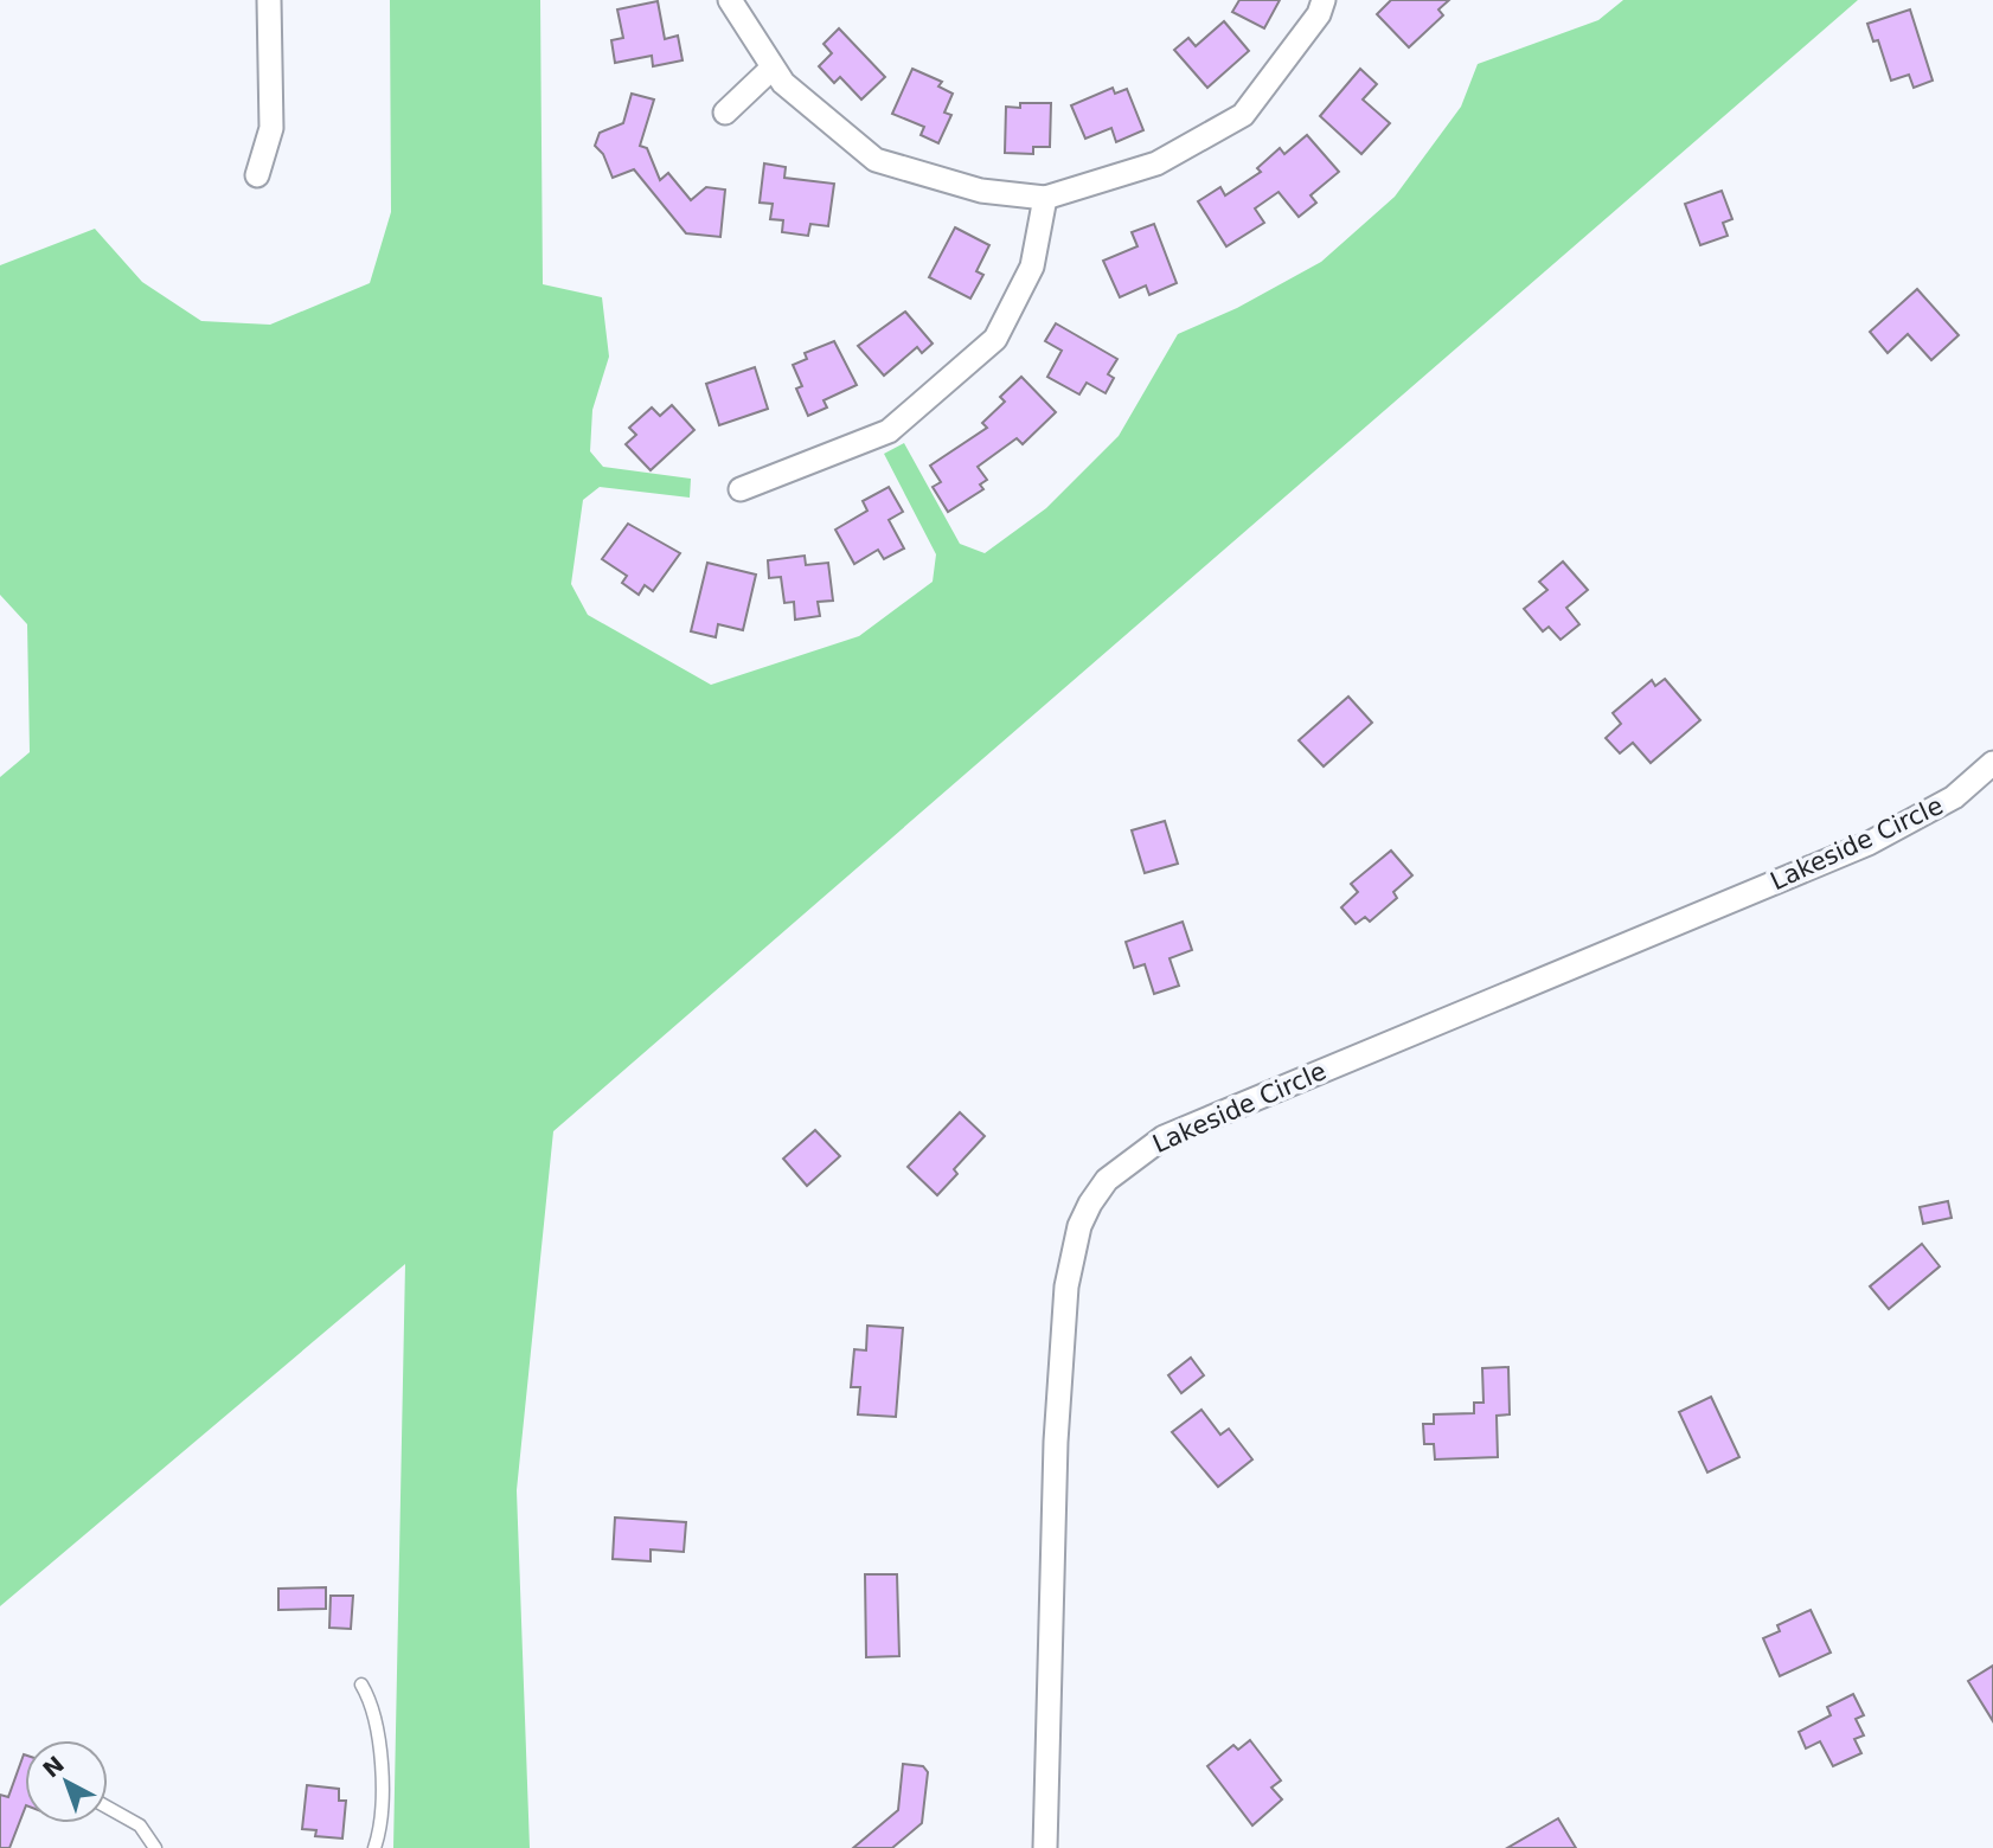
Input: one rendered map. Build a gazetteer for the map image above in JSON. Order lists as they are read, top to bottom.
{
  "streets": {
    "street": ["Lakeside Circle"]
  },
  "north": "top left"
}
